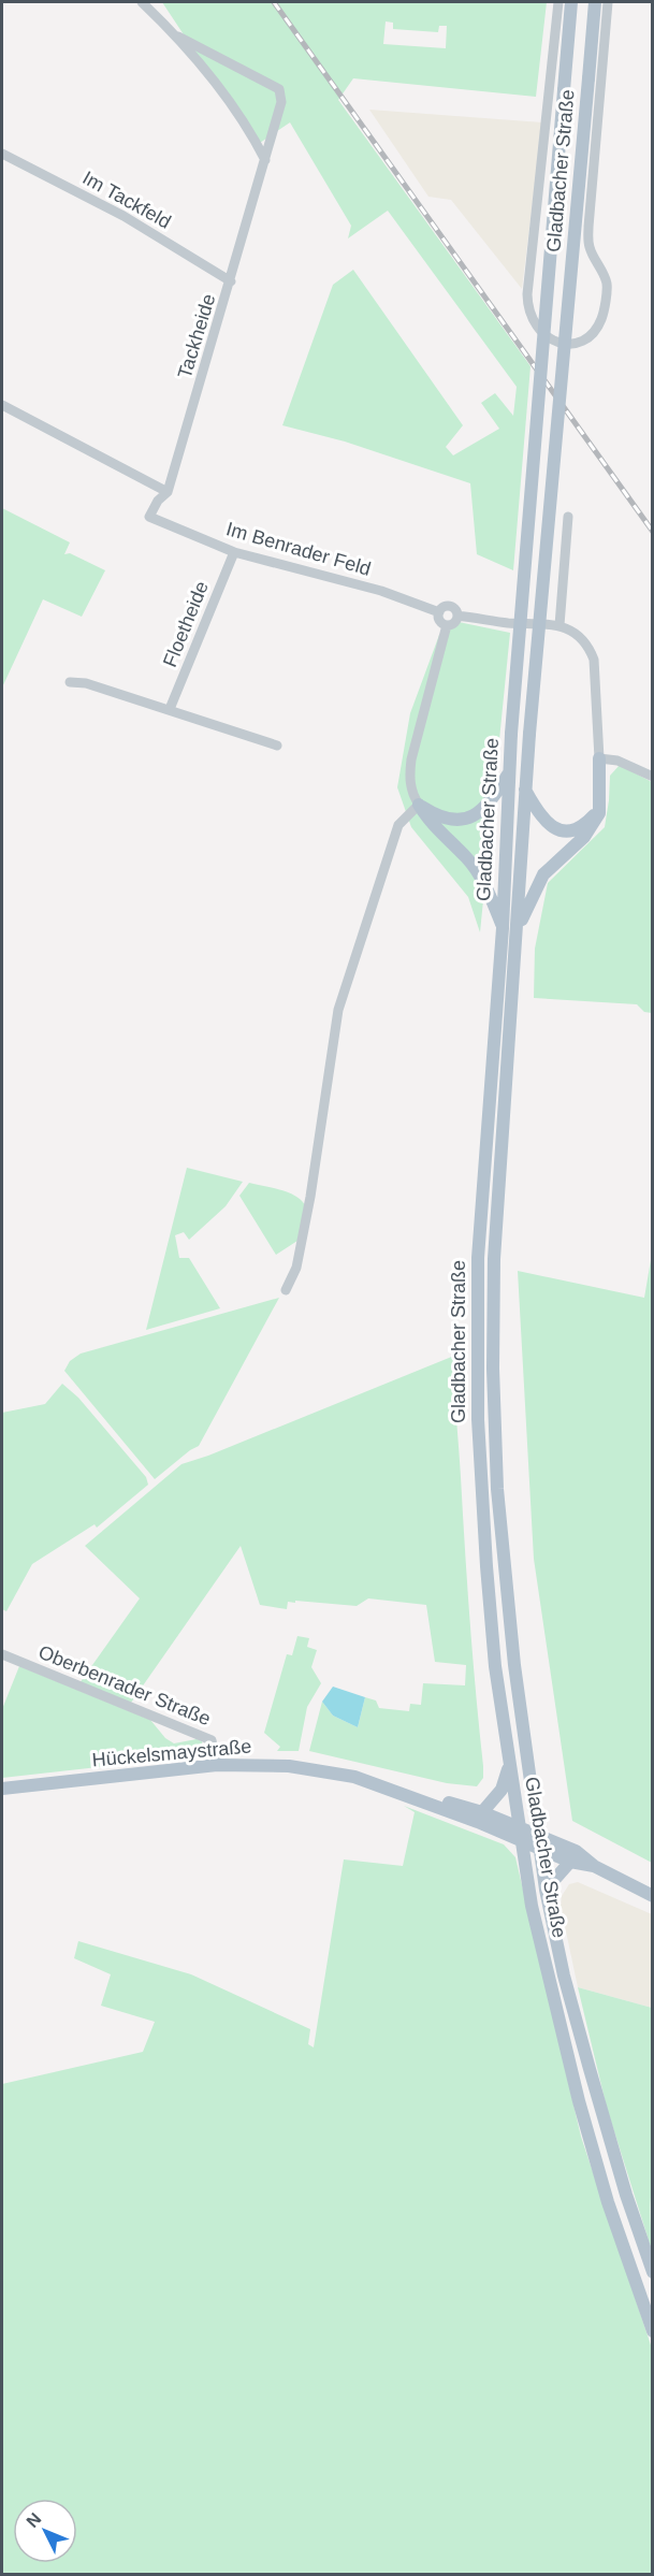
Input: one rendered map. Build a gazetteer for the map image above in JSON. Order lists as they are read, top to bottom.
{
  "streets": {
    "main road": ["Gladbacher Straße", "Hückelsmaystraße"],
    "street": [
      "Im Tackfeld",
      "Tackheide",
      "Im Benrader Feld",
      "Floetheide",
      "Oberbenrader Straße"
    ]
  },
  "crossings": [
    ["Gladbacher Straße", "Hückelsmaystraße"],
    ["Im Tackfeld", "Tackheide"],
    ["Tackheide", "Im Benrader Feld"],
    ["Im Benrader Feld", "Floetheide"],
    ["Oberbenrader Straße", "Hückelsmaystraße"]
  ],
  "north": "top left"
}
